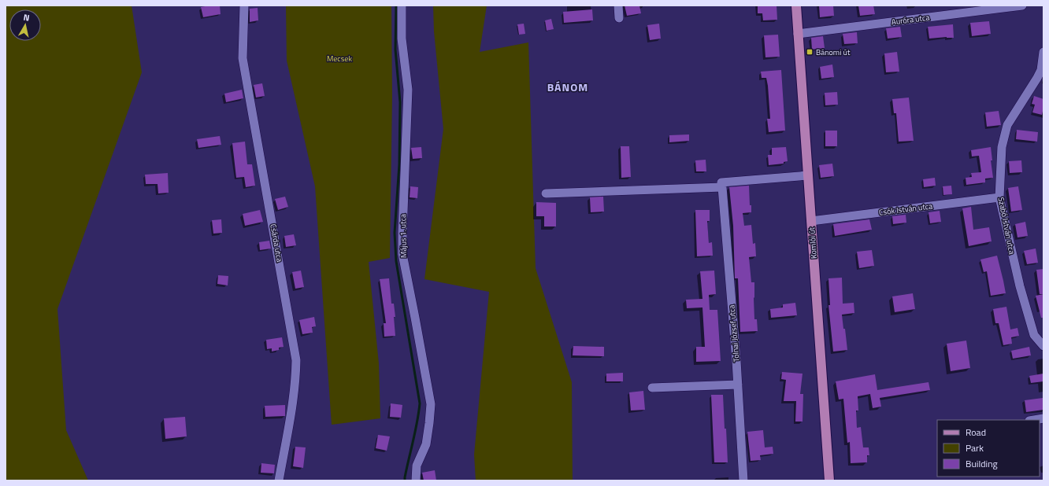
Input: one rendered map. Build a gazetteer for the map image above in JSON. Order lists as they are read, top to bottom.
{
  "streets": {
    "main road": ["Komlói út"],
    "street": [
      "Auróra utca",
      "Csók István utca",
      "Szabó István utca",
      "Május 1. utca",
      "Csárda utca",
      "Tolnai József utca"
    ]
  },
  "crossings": [
    ["Auróra utca", "Komlói út"],
    ["Csók István utca", "Szabó István utca"],
    ["Csók István utca", "Komlói út"]
  ],
  "districts": ["BÁNOM"],
  "parks": ["Mecsek"],
  "places": {
    "transit": ["Bánomi út"]
  },
  "legend": ["Road", "Park", "Building"],
  "north": "top"
}
